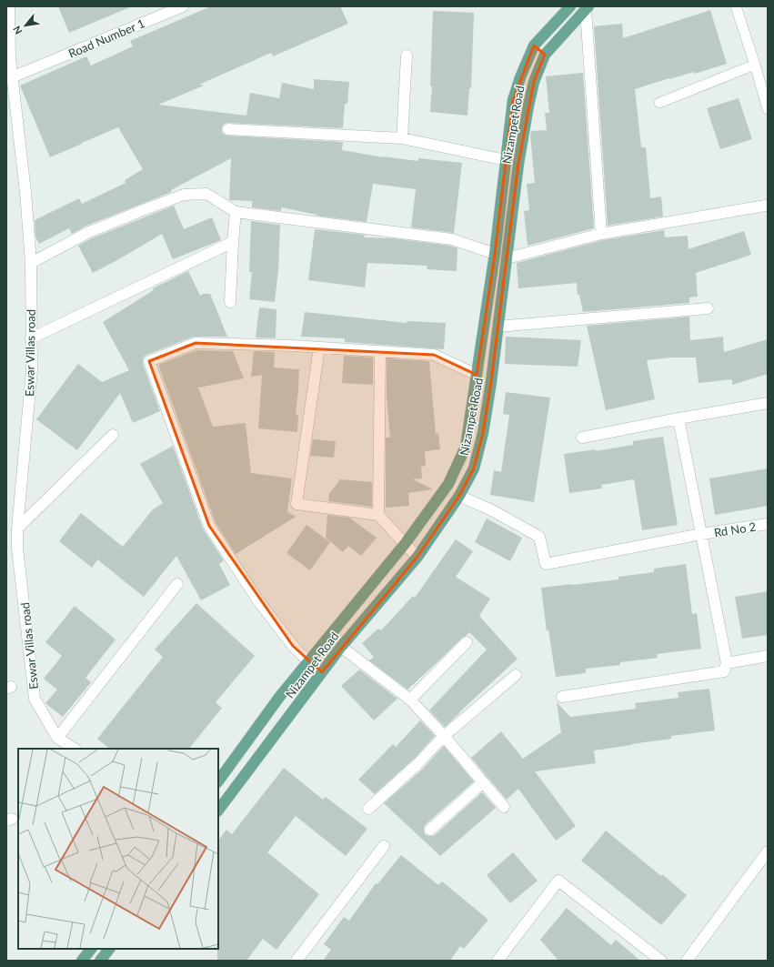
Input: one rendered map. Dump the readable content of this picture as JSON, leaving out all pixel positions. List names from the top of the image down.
{
  "streets": {
    "main road": ["Nizampet Road"],
    "street": ["Road Number 1", "Eswar Villas road", "Rd No 2"]
  },
  "crossings": [
    ["Road Number 1", "Eswar Villas road"],
    ["Nizampet Road", "Rd No 2"]
  ],
  "north": "bottom left"
}
